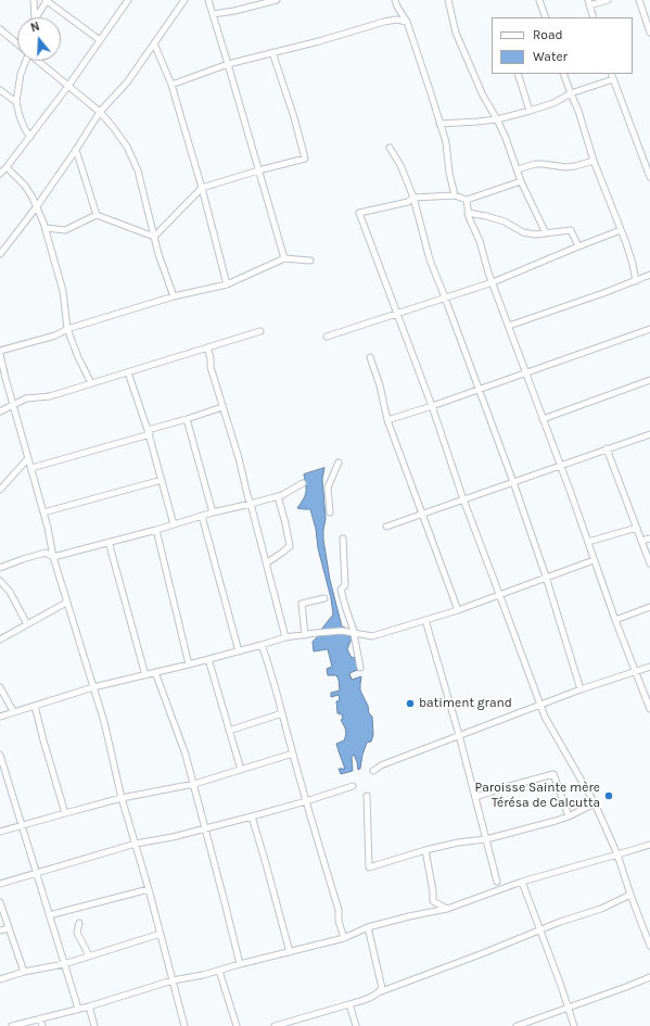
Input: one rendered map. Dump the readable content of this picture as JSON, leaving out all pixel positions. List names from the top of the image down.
{
  "places": ["batiment grand", "Paroisse Sainte mère Térésa de Calcutta"],
  "legend": ["Road", "Water"],
  "north": "top"
}
